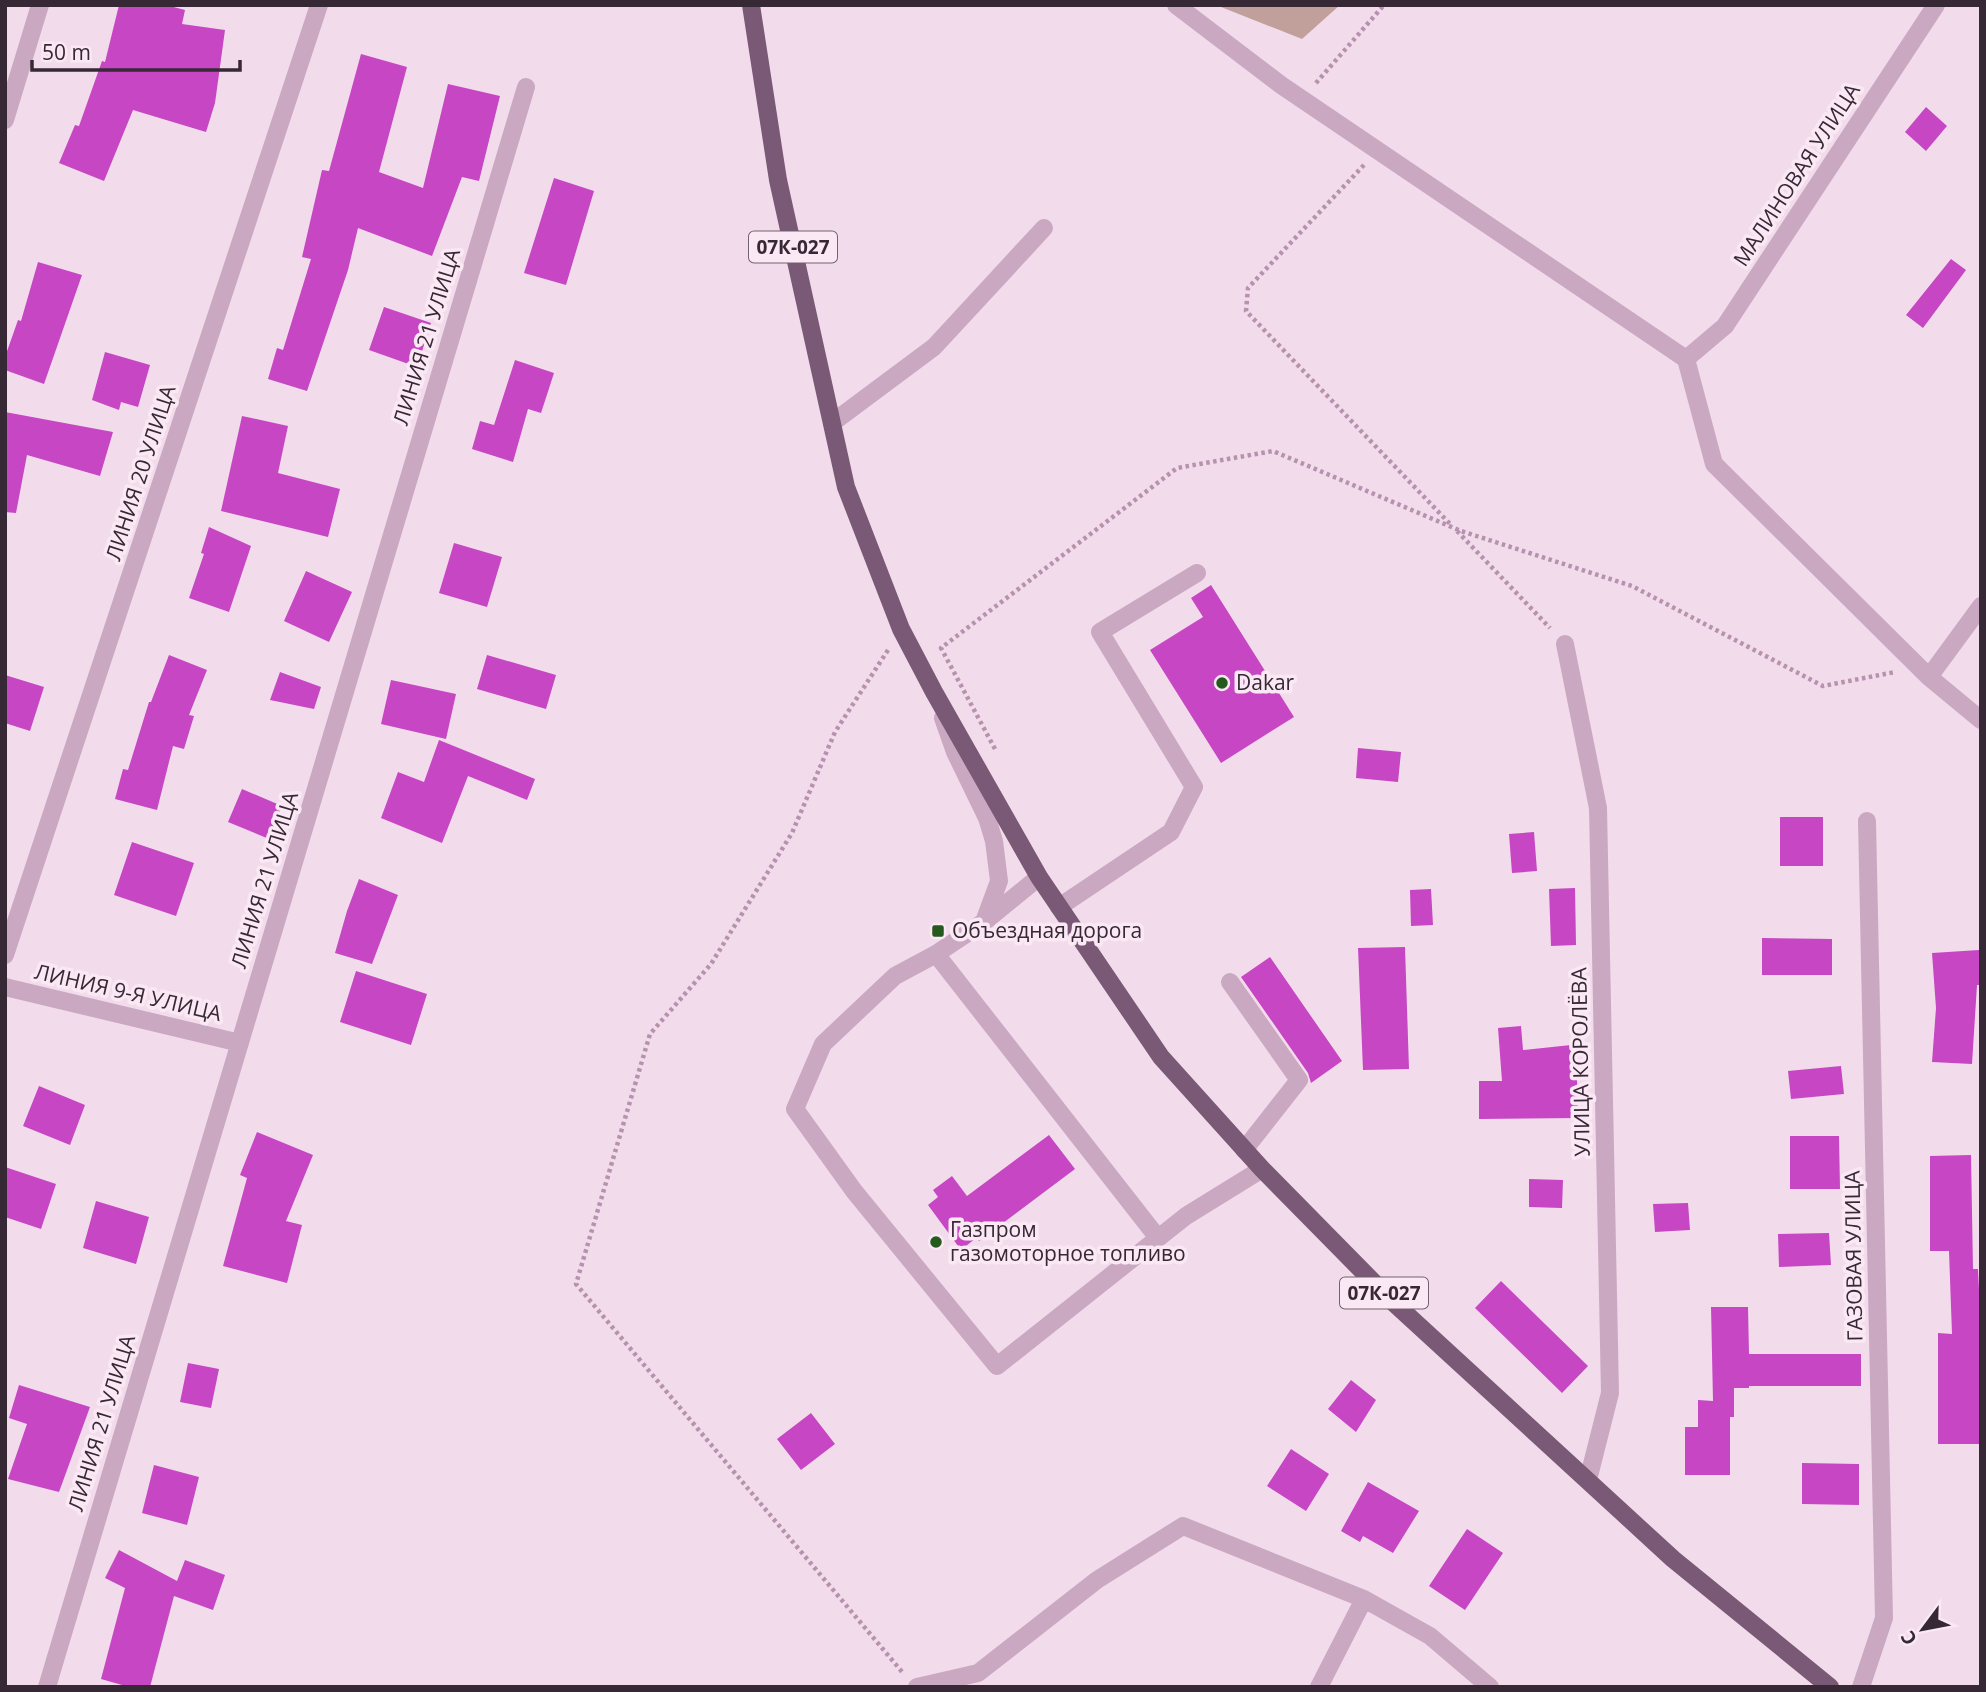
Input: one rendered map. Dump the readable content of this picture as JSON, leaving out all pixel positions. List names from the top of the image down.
{
  "streets": {
    "main road": ["07К-027"],
    "street": [
      "МАЛИНОВАЯ УЛИЦА",
      "ЛИНИЯ 21 УЛИЦА",
      "ЛИНИЯ 20 УЛИЦА",
      "ЛИНИЯ 9-Я УЛИЦА",
      "УЛИЦА КОРОЛЁВА",
      "ГАЗОВАЯ УЛИЦА"
    ]
  },
  "crossings": [
    ["07К-027", "УЛИЦА КОРОЛЁВА"],
    ["ЛИНИЯ 21 УЛИЦА", "ЛИНИЯ 9-Я УЛИЦА"]
  ],
  "places": {
    "other": ["Dakar", "Газпром газомоторное топливо"],
    "transit": ["Объездная дорога"]
  },
  "scale_bar": "50 m",
  "north": "bottom left"
}
